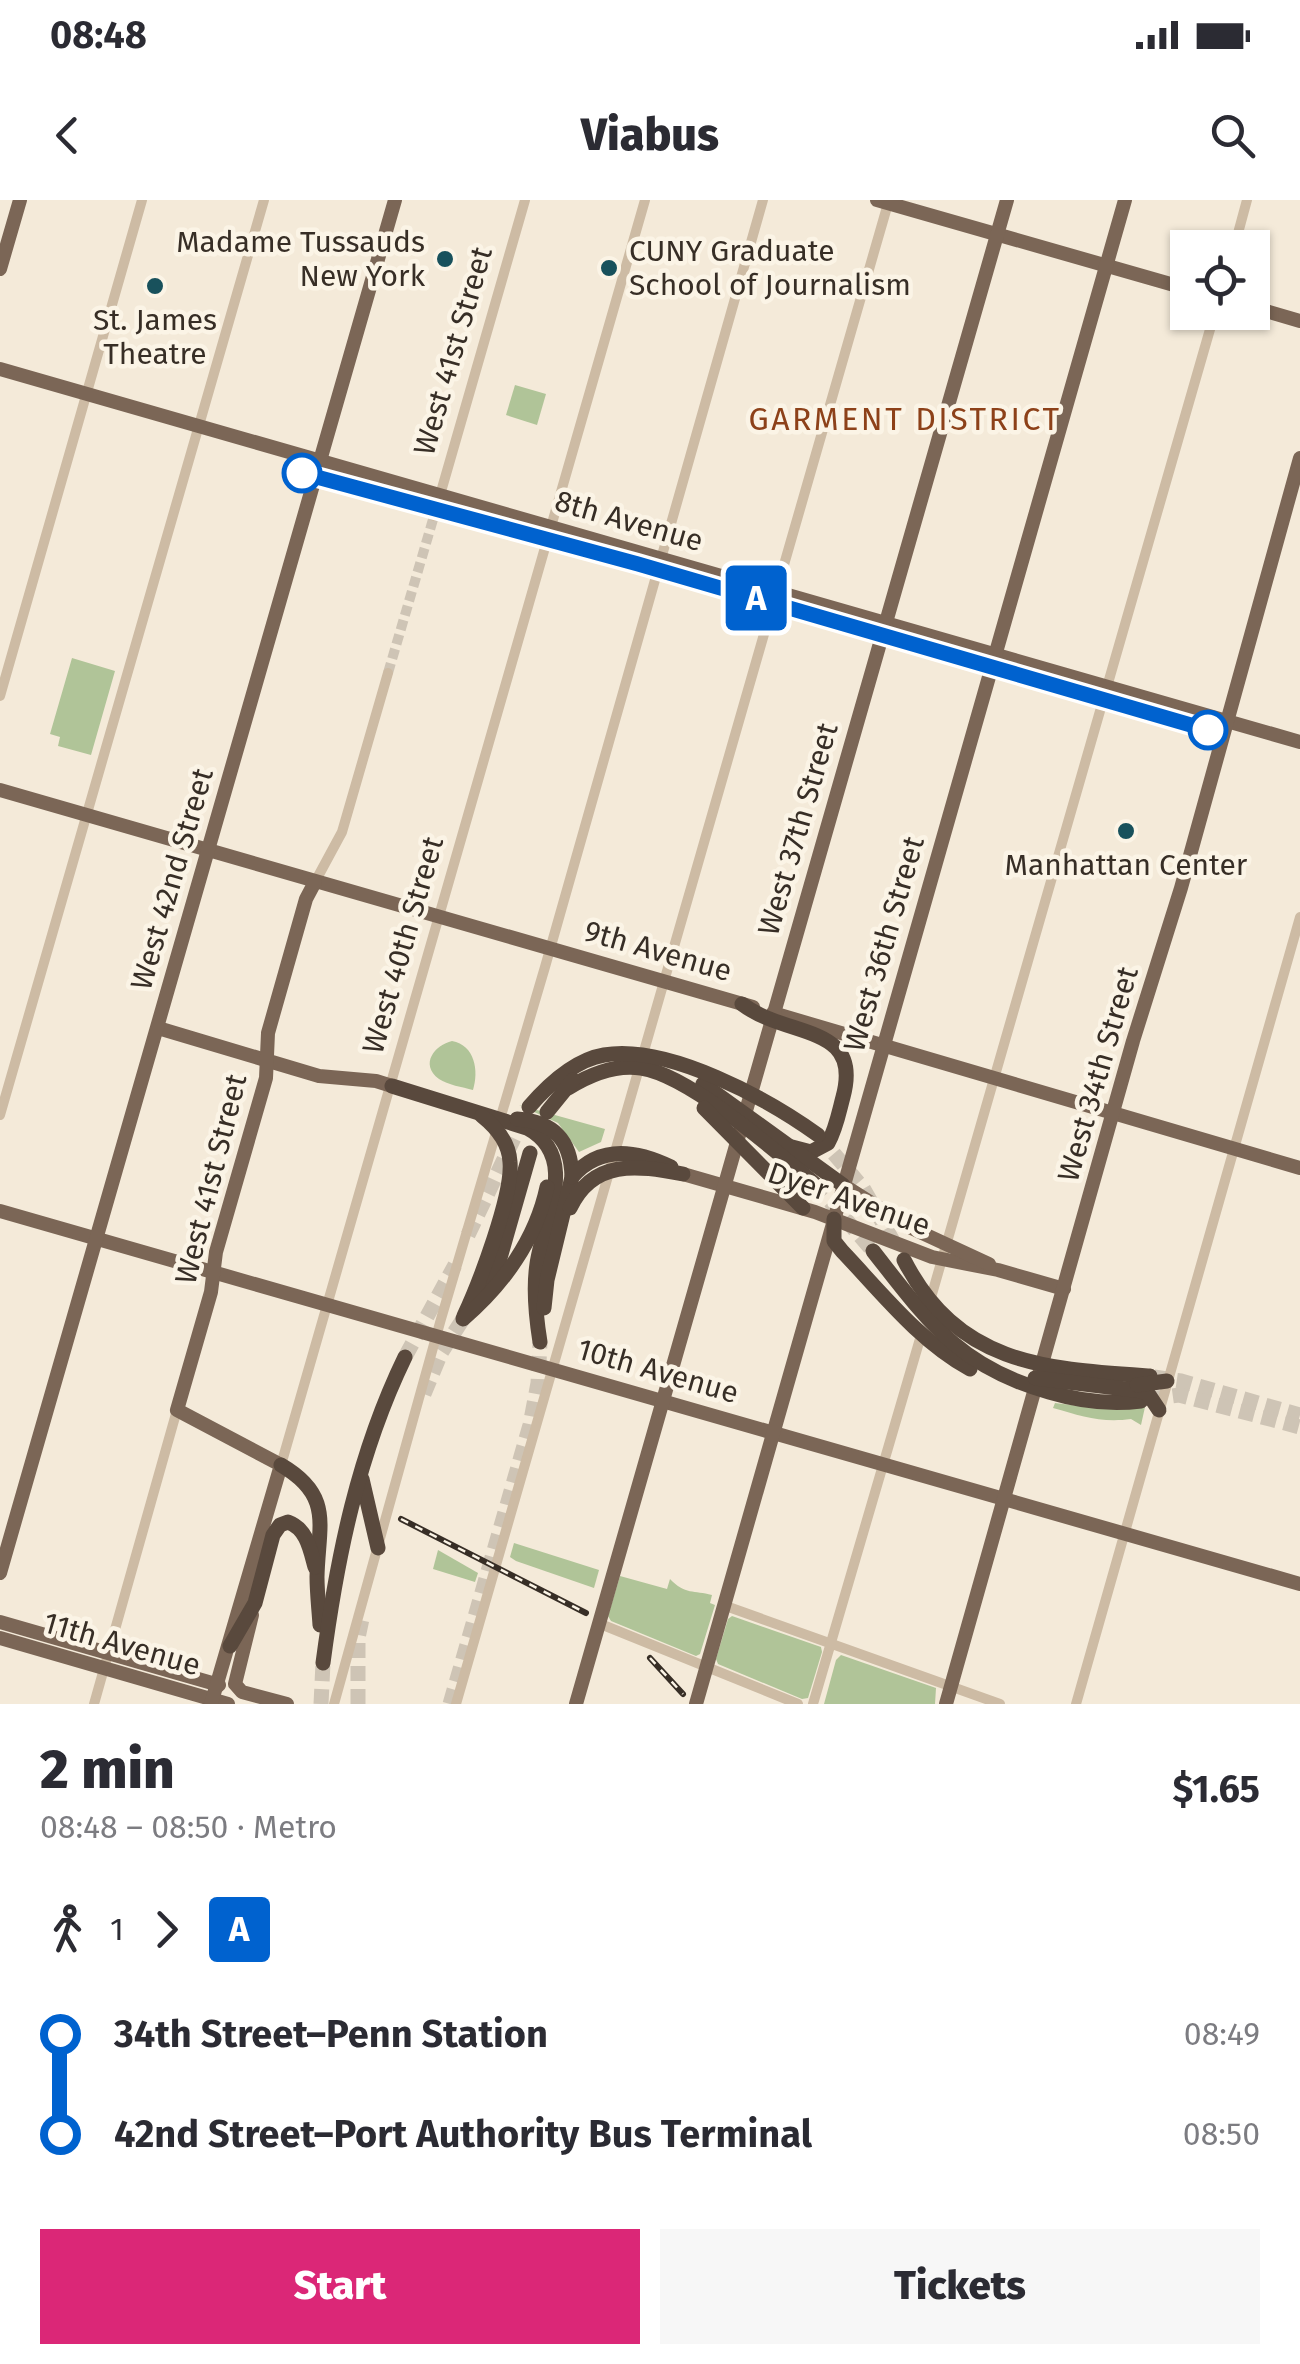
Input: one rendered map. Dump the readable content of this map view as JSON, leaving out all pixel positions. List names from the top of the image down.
{
  "streets": {
    "main road": [
      "West 41st Street",
      "8th Avenue",
      "West 37th Street",
      "West 42nd Street",
      "West 36th Street",
      "West 40th Street",
      "9th Avenue",
      "West 34th Street",
      "Dyer Avenue",
      "10th Avenue",
      "11th Avenue"
    ]
  },
  "crossings": [
    ["West 41st Street", "8th Avenue"],
    ["West 41st Street", "9th Avenue"],
    ["West 41st Street", "10th Avenue"],
    ["West 41st Street", "11th Avenue"],
    ["8th Avenue", "West 37th Street"],
    ["8th Avenue", "West 42nd Street"],
    ["8th Avenue", "West 36th Street"],
    ["8th Avenue", "West 40th Street"],
    ["8th Avenue", "West 34th Street"],
    ["West 37th Street", "10th Avenue"],
    ["West 42nd Street", "9th Avenue"],
    ["West 42nd Street", "10th Avenue"],
    ["West 36th Street", "Dyer Avenue"],
    ["West 36th Street", "10th Avenue"],
    ["West 40th Street", "9th Avenue"],
    ["West 40th Street", "10th Avenue"],
    ["West 40th Street", "11th Avenue"],
    ["West 34th Street", "Dyer Avenue"],
    ["West 34th Street", "10th Avenue"]
  ],
  "districts": ["GARMENT DISTRICT"],
  "places": [
    "Madame Tussauds New York",
    "CUNY Graduate School of Journalism",
    "St. James Theatre",
    "Manhattan Center"
  ],
  "lines": ["metro line A"],
  "page": {
    "status": "08:48",
    "header": "Viabus",
    "on_map": "A",
    "heading": ["2 min", "08:48 – 08:50 · Metro", "$1.65"],
    "legs": ["1", "A"],
    "list": [
      {
        "name": "34th Street–Penn Station",
        "value": "08:49"
      },
      {
        "name": "42nd Street–Port Authority Bus Terminal",
        "value": "08:50"
      }
    ],
    "buttons": ["Start", "Tickets"]
  }
}
